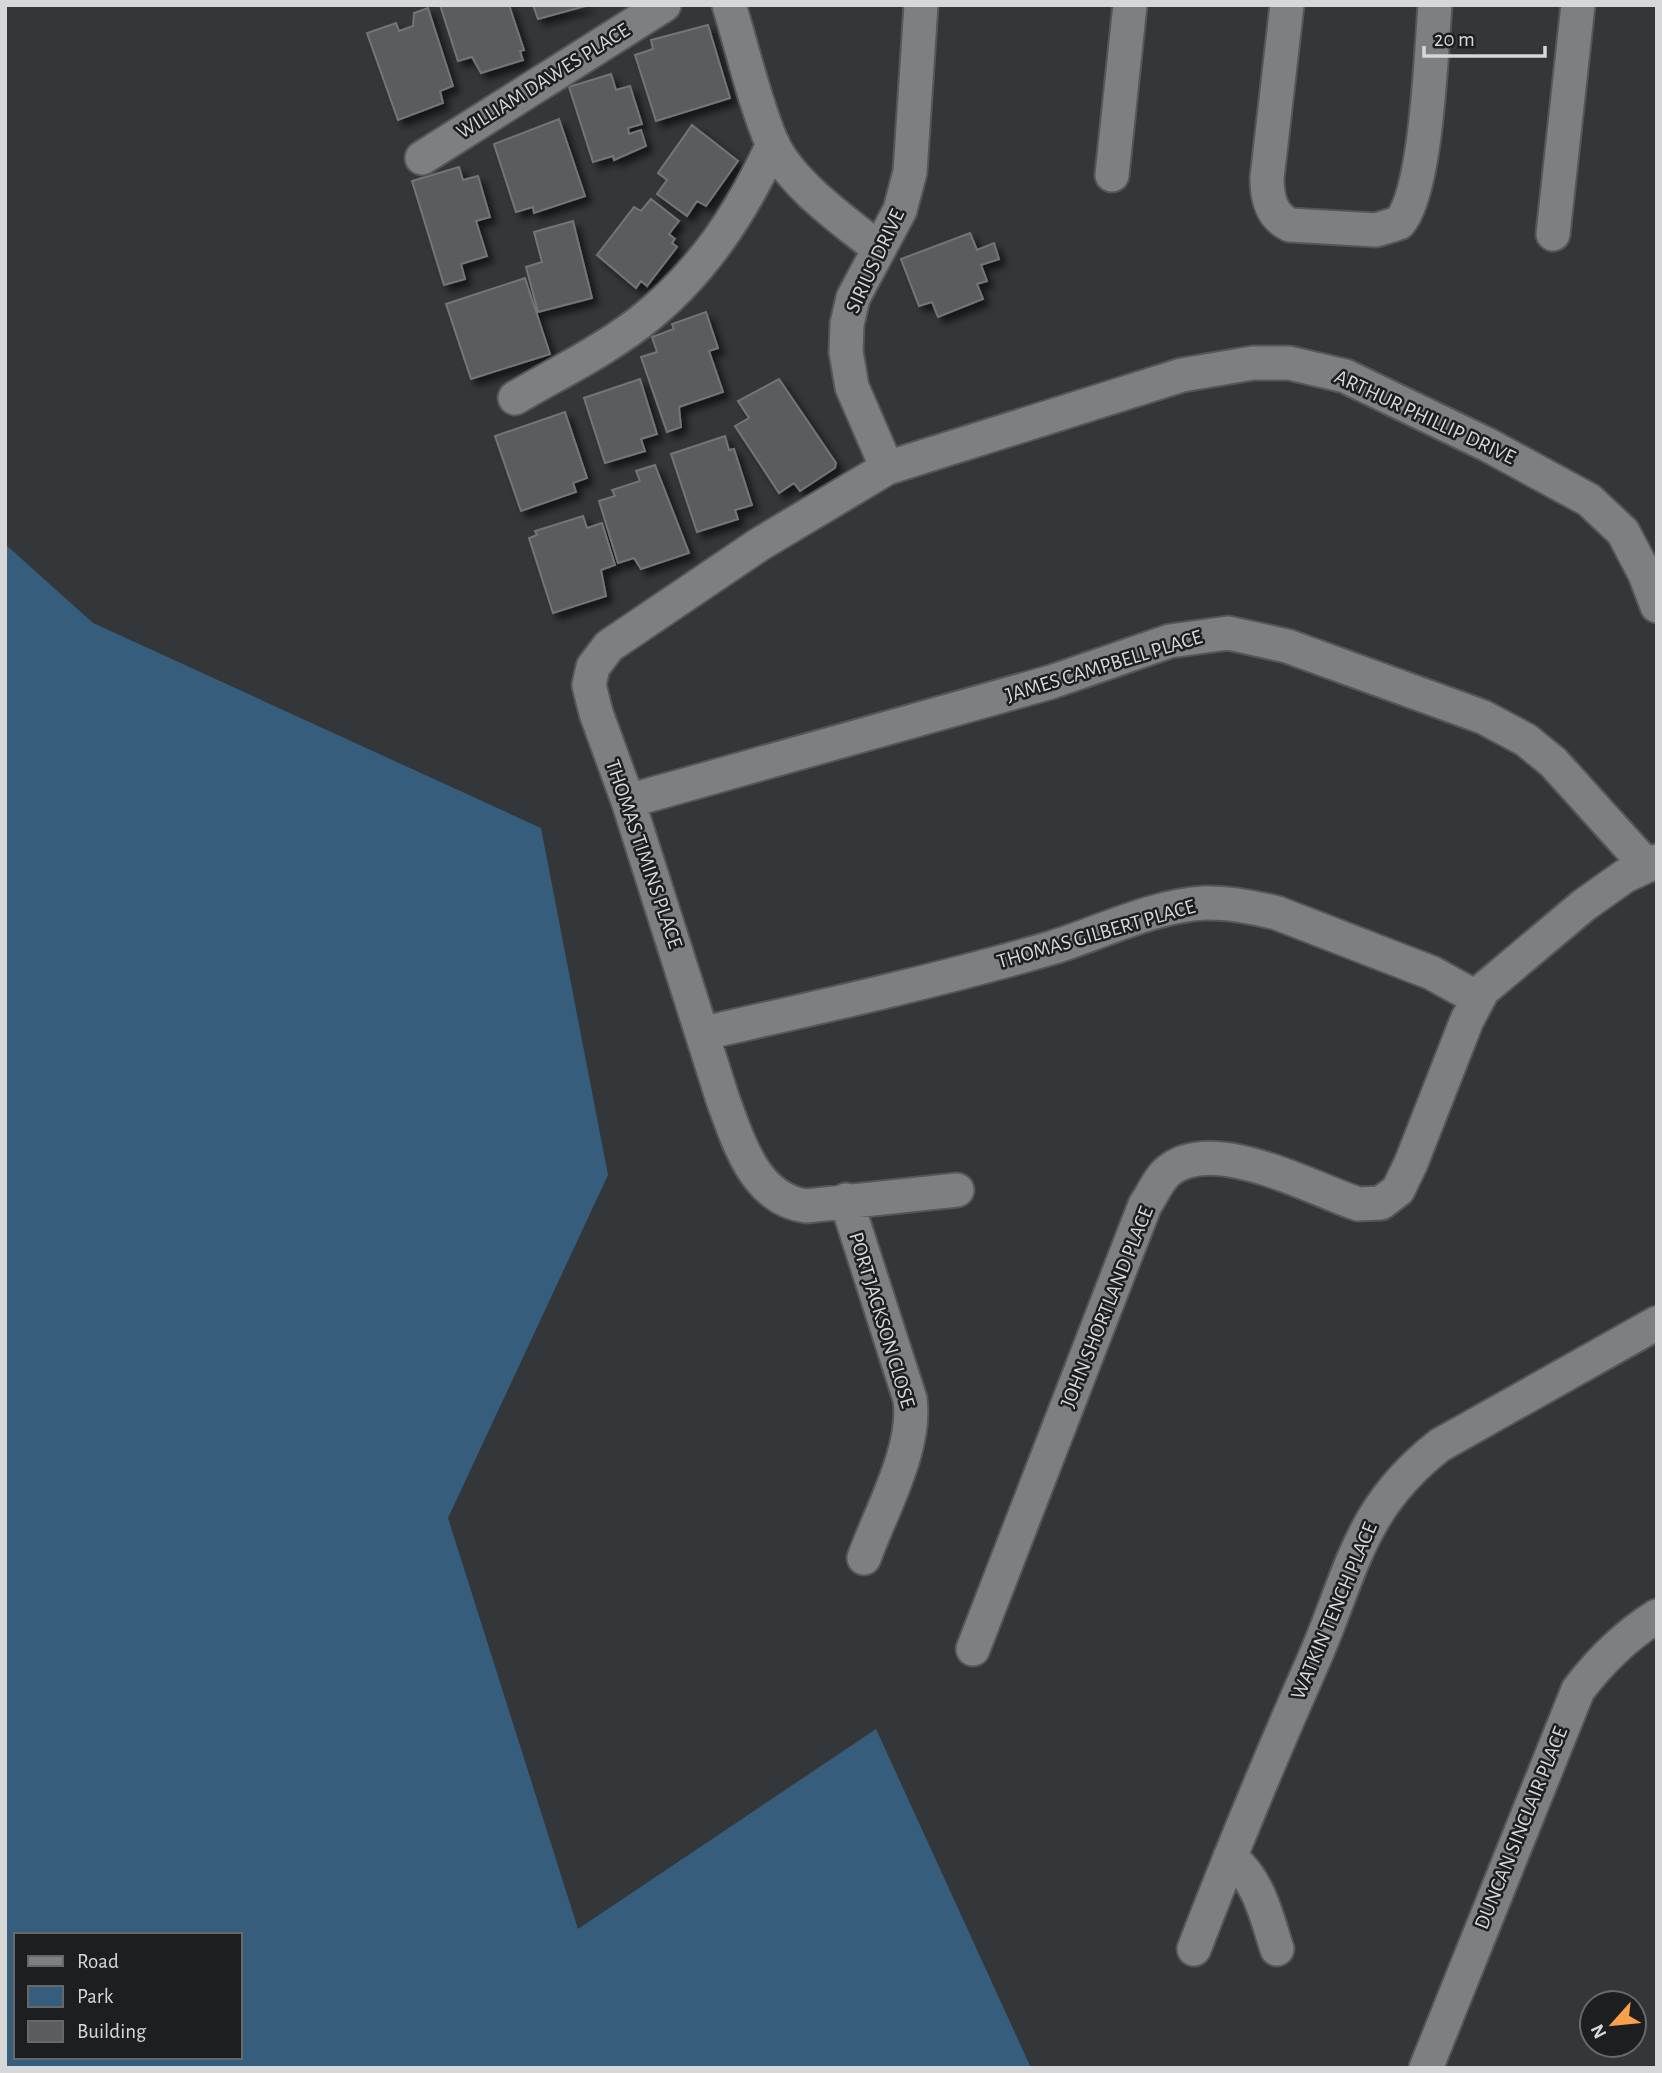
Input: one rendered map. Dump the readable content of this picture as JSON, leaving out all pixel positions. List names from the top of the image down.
{
  "streets": {
    "street": [
      "WILLIAM DAWES PLACE",
      "SIRIUS DRIVE",
      "ARTHUR PHILLIP DRIVE",
      "JAMES CAMPBELL PLACE",
      "THOMAS TIMINS PLACE",
      "THOMAS GILBERT PLACE",
      "JOHN SHORTLAND PLACE",
      "PORT JACKSON CLOSE",
      "WATKIN TENCH PLACE",
      "DUNCAN SINCLAIR PLACE"
    ]
  },
  "crossings": [
    ["SIRIUS DRIVE", "ARTHUR PHILLIP DRIVE"],
    ["SIRIUS DRIVE", "THOMAS TIMINS PLACE"],
    ["ARTHUR PHILLIP DRIVE", "THOMAS TIMINS PLACE"],
    ["JAMES CAMPBELL PLACE", "THOMAS TIMINS PLACE"],
    ["JAMES CAMPBELL PLACE", "JOHN SHORTLAND PLACE"],
    ["THOMAS TIMINS PLACE", "THOMAS GILBERT PLACE"],
    ["THOMAS TIMINS PLACE", "PORT JACKSON CLOSE"],
    ["THOMAS GILBERT PLACE", "JOHN SHORTLAND PLACE"]
  ],
  "legend": ["Road", "Park", "Building"],
  "scale_bar": "20 m",
  "north": "bottom left"
}
